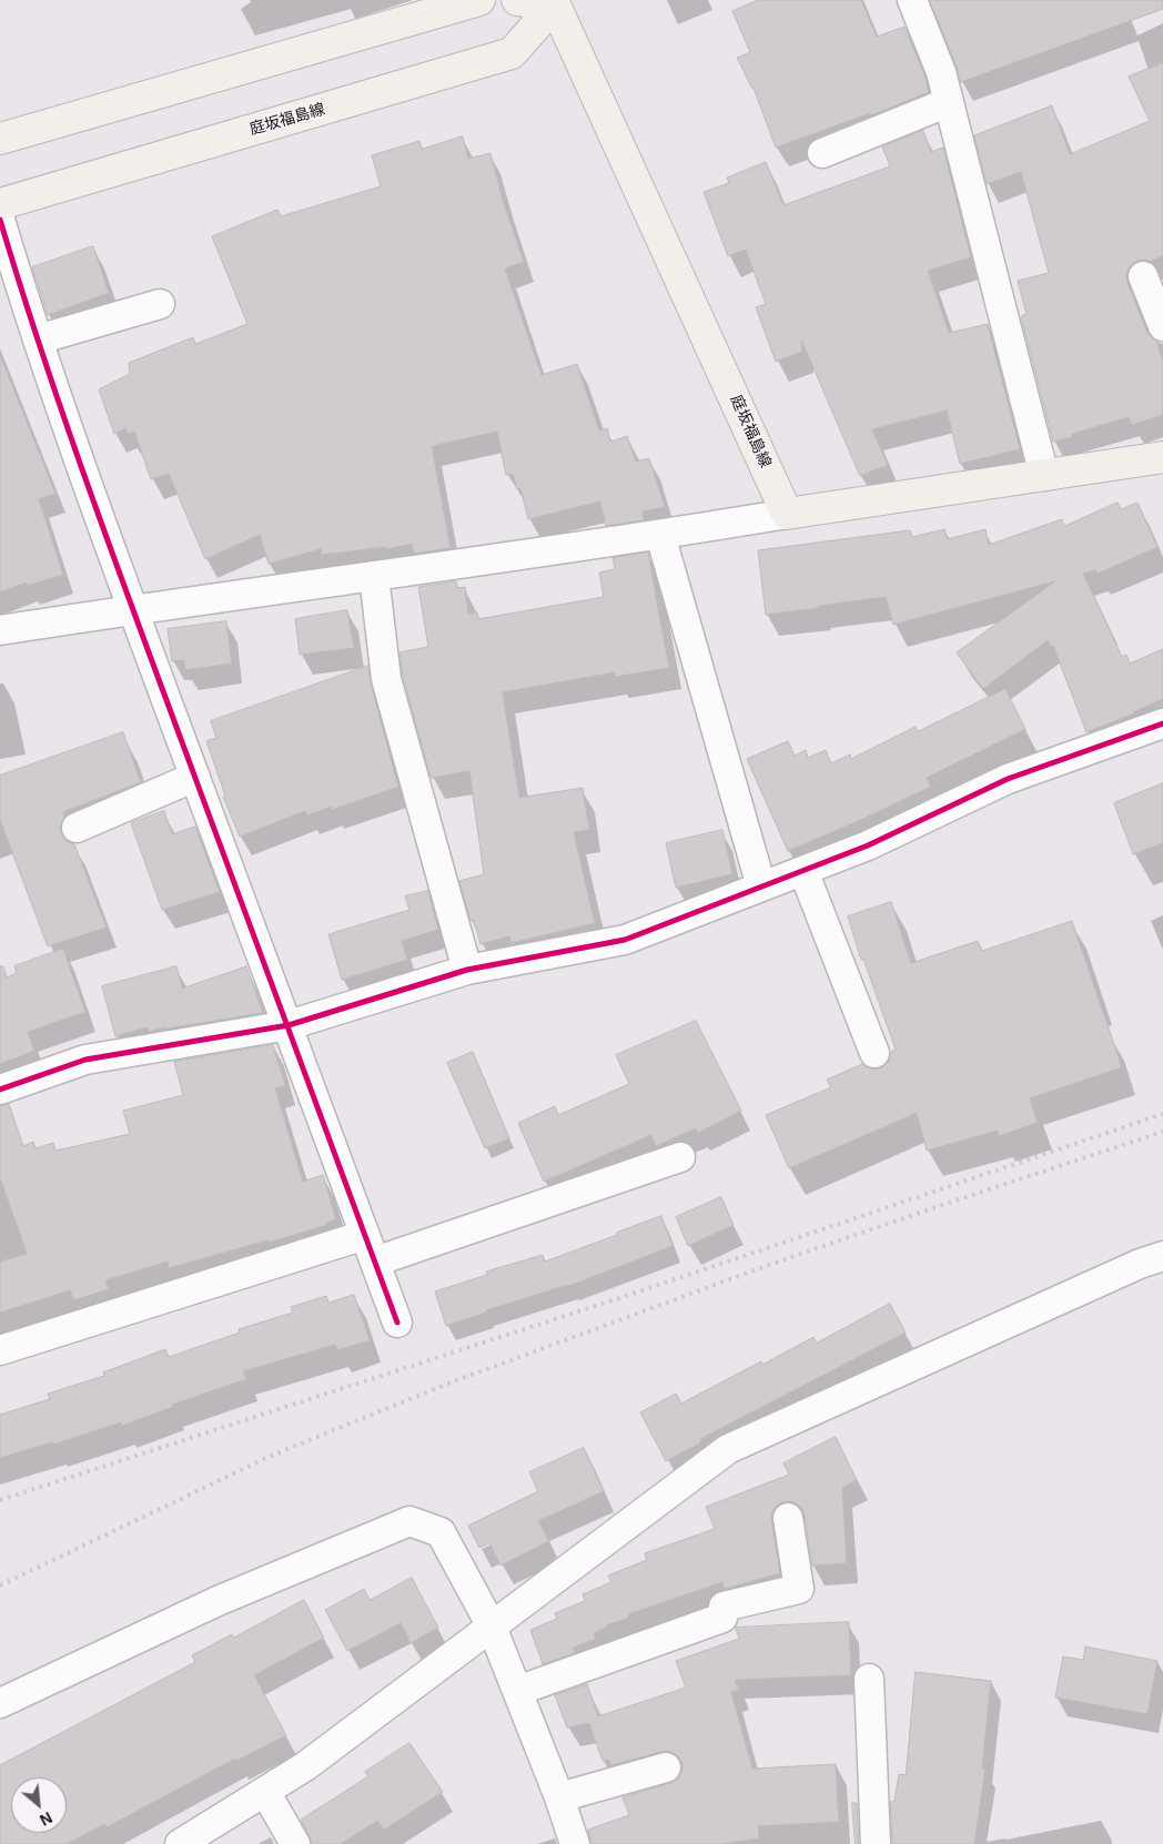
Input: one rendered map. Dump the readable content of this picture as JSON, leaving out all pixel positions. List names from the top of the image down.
{
  "streets": {
    "main road": ["庭坂福島線"]
  },
  "north": "bottom right"
}
